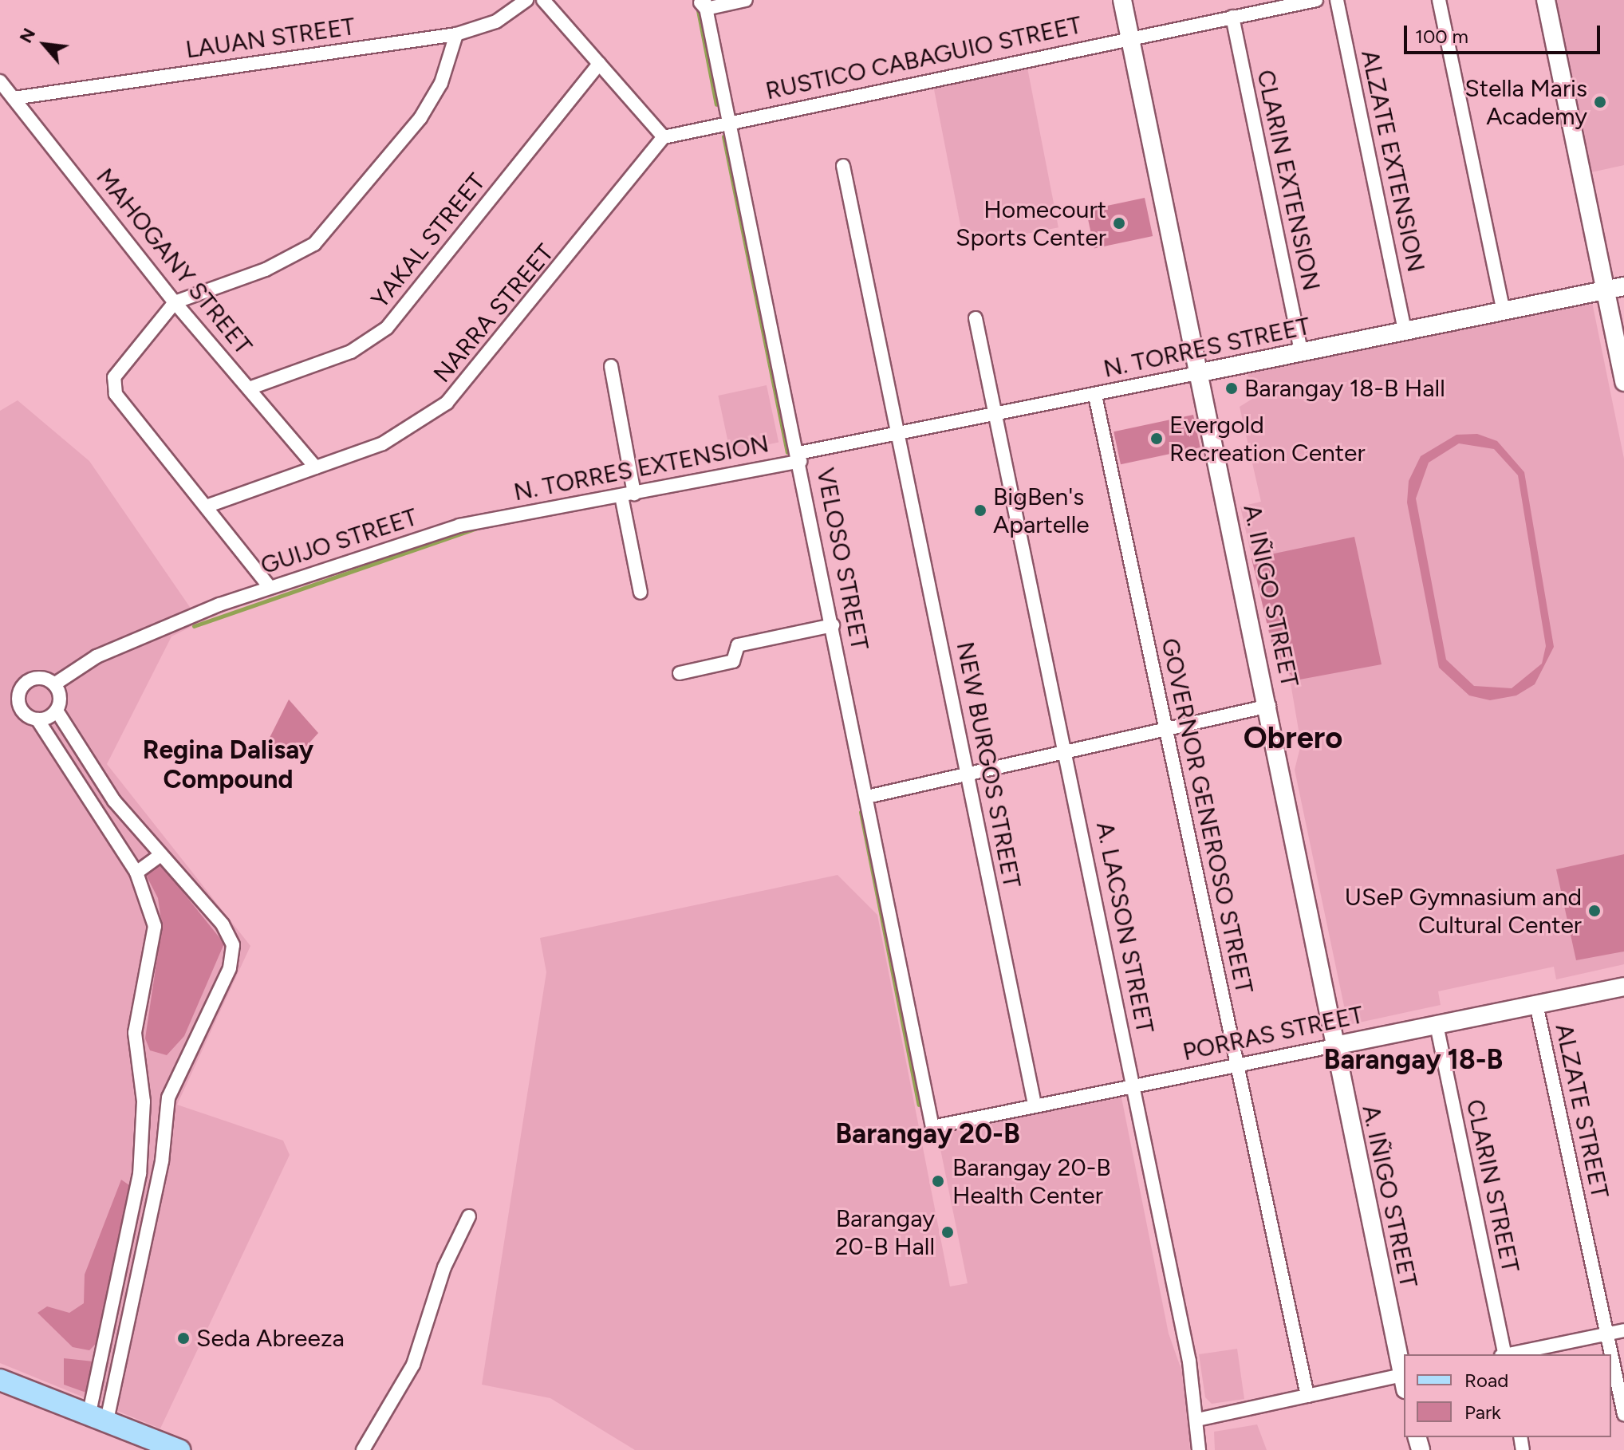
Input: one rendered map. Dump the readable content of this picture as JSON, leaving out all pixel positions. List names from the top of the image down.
{
  "streets": {
    "street": [
      "LAUAN STREET",
      "RUSTICO CABAGUIO STREET",
      "ALZATE EXTENSION",
      "CLARIN EXTENSION",
      "YAKAL STREET",
      "MAHOGANY STREET",
      "NARRA STREET",
      "N. TORRES STREET",
      "N. TORRES EXTENSION",
      "GUIJO STREET",
      "VELOSO STREET",
      "A. IÑIGO STREET",
      "NEW BURGOS STREET",
      "GOVERNOR GENEROSO STREET",
      "A. LACSON STREET",
      "PORRAS STREET",
      "ALZATE STREET",
      "CLARIN STREET"
    ]
  },
  "crossings": [
    ["LAUAN STREET", "MAHOGANY STREET"],
    ["RUSTICO CABAGUIO STREET", "CLARIN EXTENSION"],
    ["RUSTICO CABAGUIO STREET", "NARRA STREET"],
    ["RUSTICO CABAGUIO STREET", "VELOSO STREET"],
    ["RUSTICO CABAGUIO STREET", "A. IÑIGO STREET"],
    ["ALZATE EXTENSION", "N. TORRES STREET"],
    ["CLARIN EXTENSION", "N. TORRES STREET"],
    ["YAKAL STREET", "MAHOGANY STREET"],
    ["MAHOGANY STREET", "NARRA STREET"],
    ["N. TORRES STREET", "N. TORRES EXTENSION"],
    ["N. TORRES STREET", "VELOSO STREET"],
    ["N. TORRES STREET", "A. IÑIGO STREET"],
    ["N. TORRES STREET", "NEW BURGOS STREET"],
    ["N. TORRES STREET", "GOVERNOR GENEROSO STREET"],
    ["N. TORRES STREET", "A. LACSON STREET"],
    ["N. TORRES EXTENSION", "GUIJO STREET"],
    ["N. TORRES EXTENSION", "VELOSO STREET"],
    ["VELOSO STREET", "PORRAS STREET"],
    ["A. IÑIGO STREET", "PORRAS STREET"],
    ["NEW BURGOS STREET", "PORRAS STREET"],
    ["GOVERNOR GENEROSO STREET", "PORRAS STREET"],
    ["A. LACSON STREET", "PORRAS STREET"],
    ["PORRAS STREET", "ALZATE STREET"],
    ["PORRAS STREET", "CLARIN STREET"]
  ],
  "districts": [
    "Obrero",
    "Regina Dalisay Compound",
    "Barangay 18-B",
    "Barangay 20-B"
  ],
  "places": [
    "Stella Maris Academy",
    "Homecourt Sports Center",
    "Barangay 18-B Hall",
    "Evergold Recreation Center",
    "BigBen's Apartelle",
    "USeP Gymnasium and Cultural Center",
    "Barangay 20-B Health Center",
    "Barangay 20-B Hall",
    "Seda Abreeza"
  ],
  "legend": ["Road", "Park"],
  "scale_bar": "100 m",
  "north": "top left"
}
